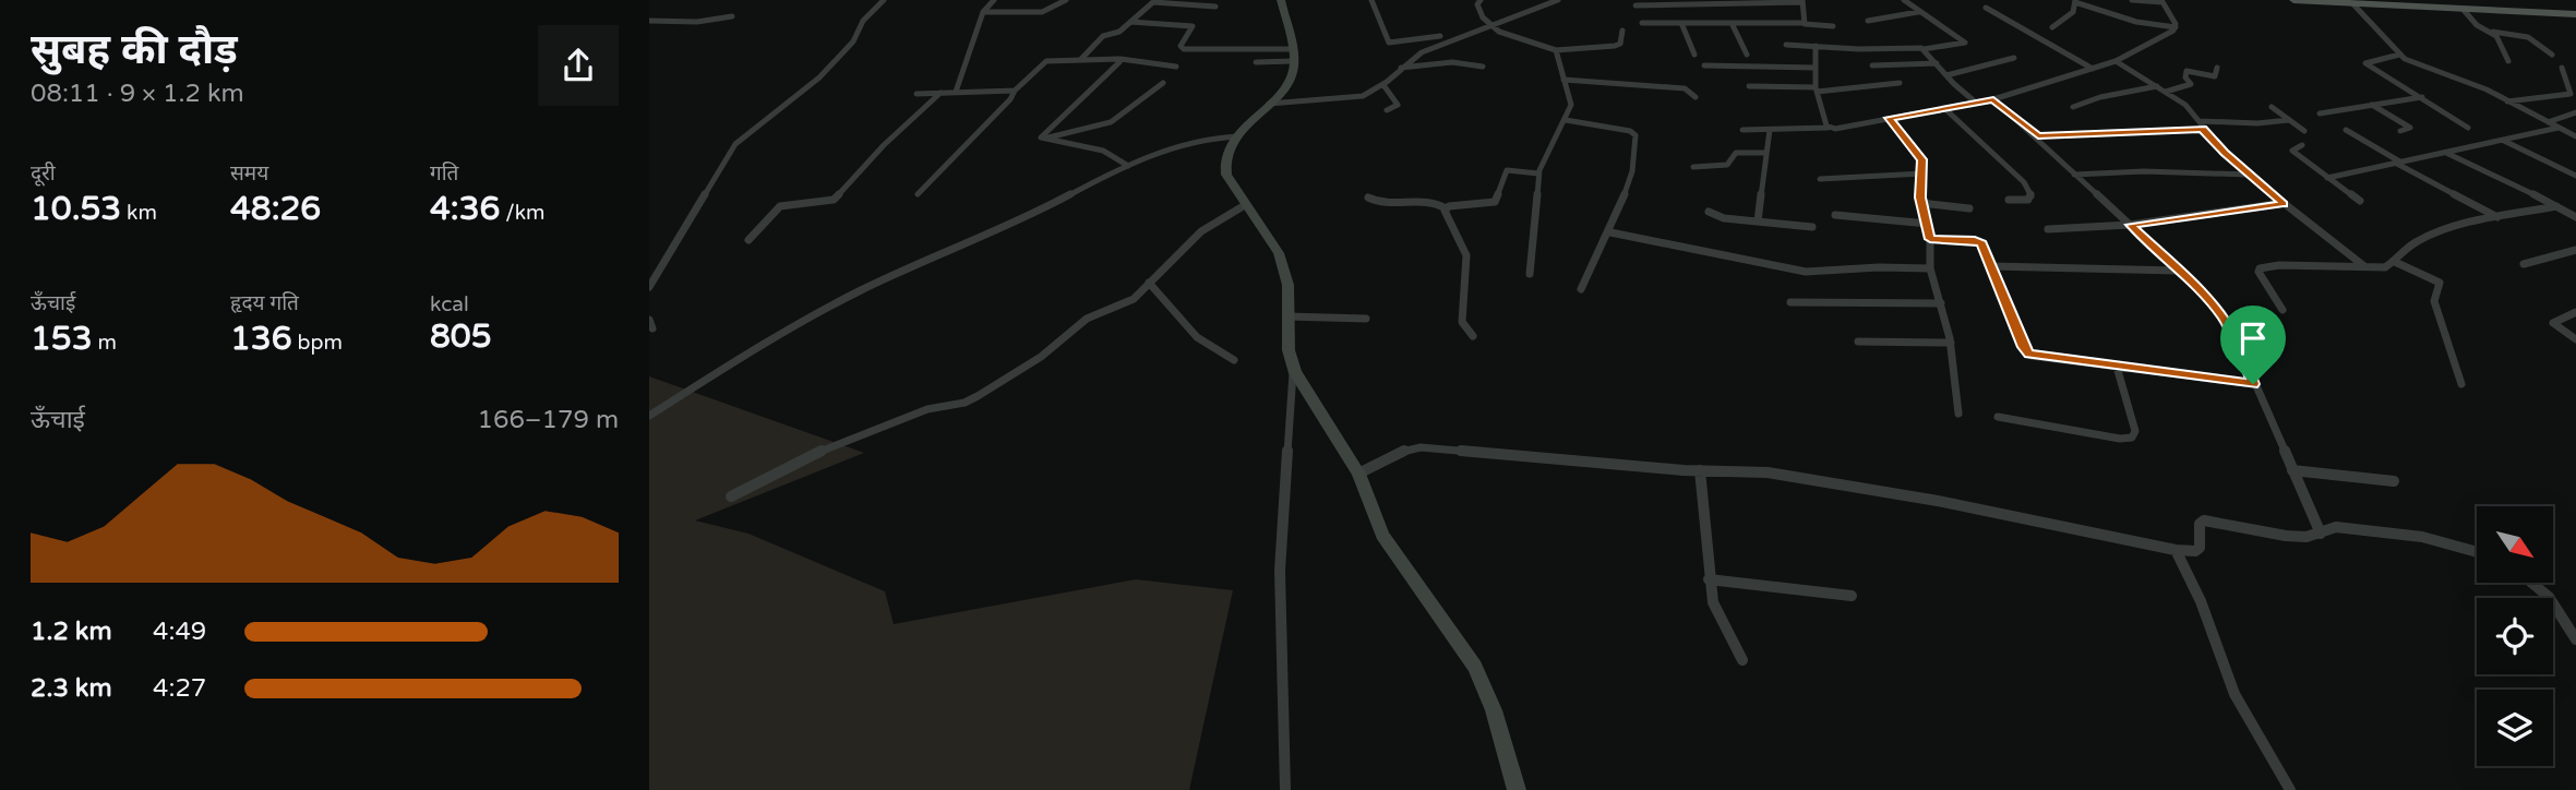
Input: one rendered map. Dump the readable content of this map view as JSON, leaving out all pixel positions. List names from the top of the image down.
{
  "north": "bottom right",
  "page": {
    "heading": ["सुबह की दौड़", "08:11 · 9 × 1.2 km"],
    "stats": [
      ["दूरी", "10.53 km"],
      ["समय", "48:26"],
      ["गति", "4:36 /km"],
      ["ऊँचाई", "153 m"],
      ["हृदय गति", "136 bpm"],
      ["kcal", "805"]
    ],
    "chart": ["ऊँचाई", "166–179 m"],
    "list": [
      {
        "name": "1.2 km",
        "note": "4:49"
      },
      {
        "name": "2.3 km",
        "note": "4:27"
      }
    ]
  }
}
